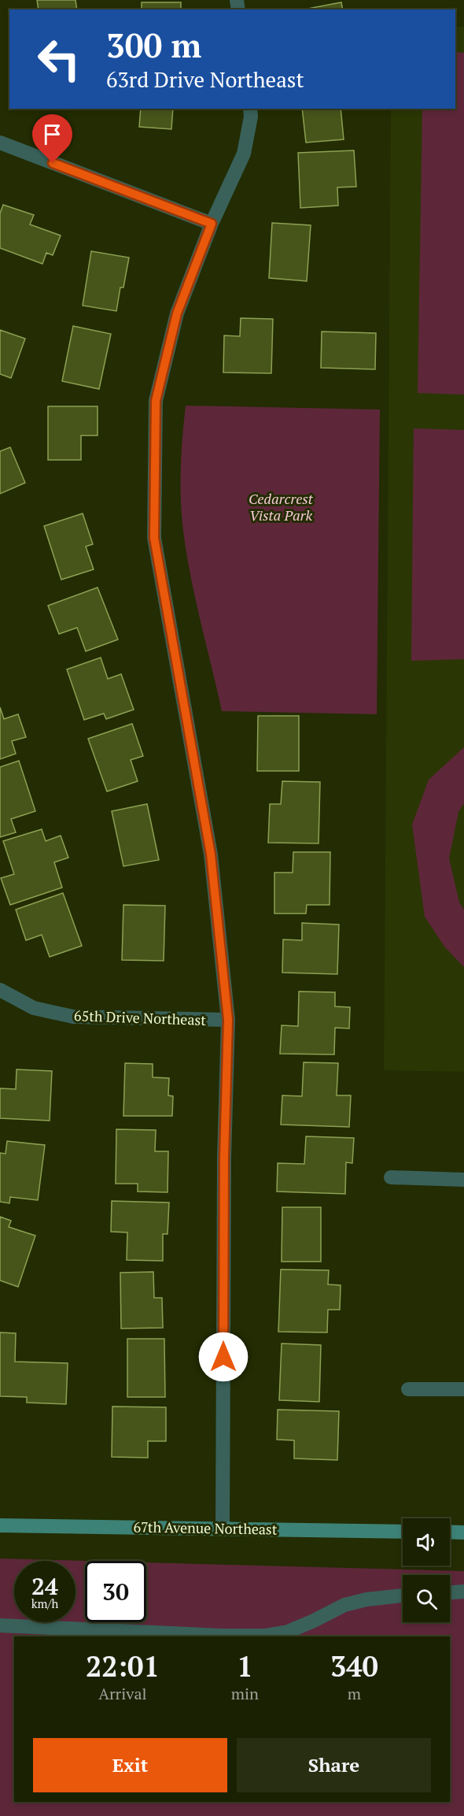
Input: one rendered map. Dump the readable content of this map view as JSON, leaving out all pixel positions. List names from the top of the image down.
{
  "streets": {
    "main road": ["67th Avenue Northeast"],
    "street": ["65th Drive Northeast"]
  },
  "parks": ["Cedarcrest Vista Park"],
  "page": {
    "turn": ["300 m", "63rd Drive Northeast"],
    "speed": "24 km/h",
    "limit": "30",
    "eta": [
      "22:01",
      "Arrival",
      "1",
      "min",
      "340",
      "m"
    ],
    "buttons": ["Exit", "Share"]
  }
}
